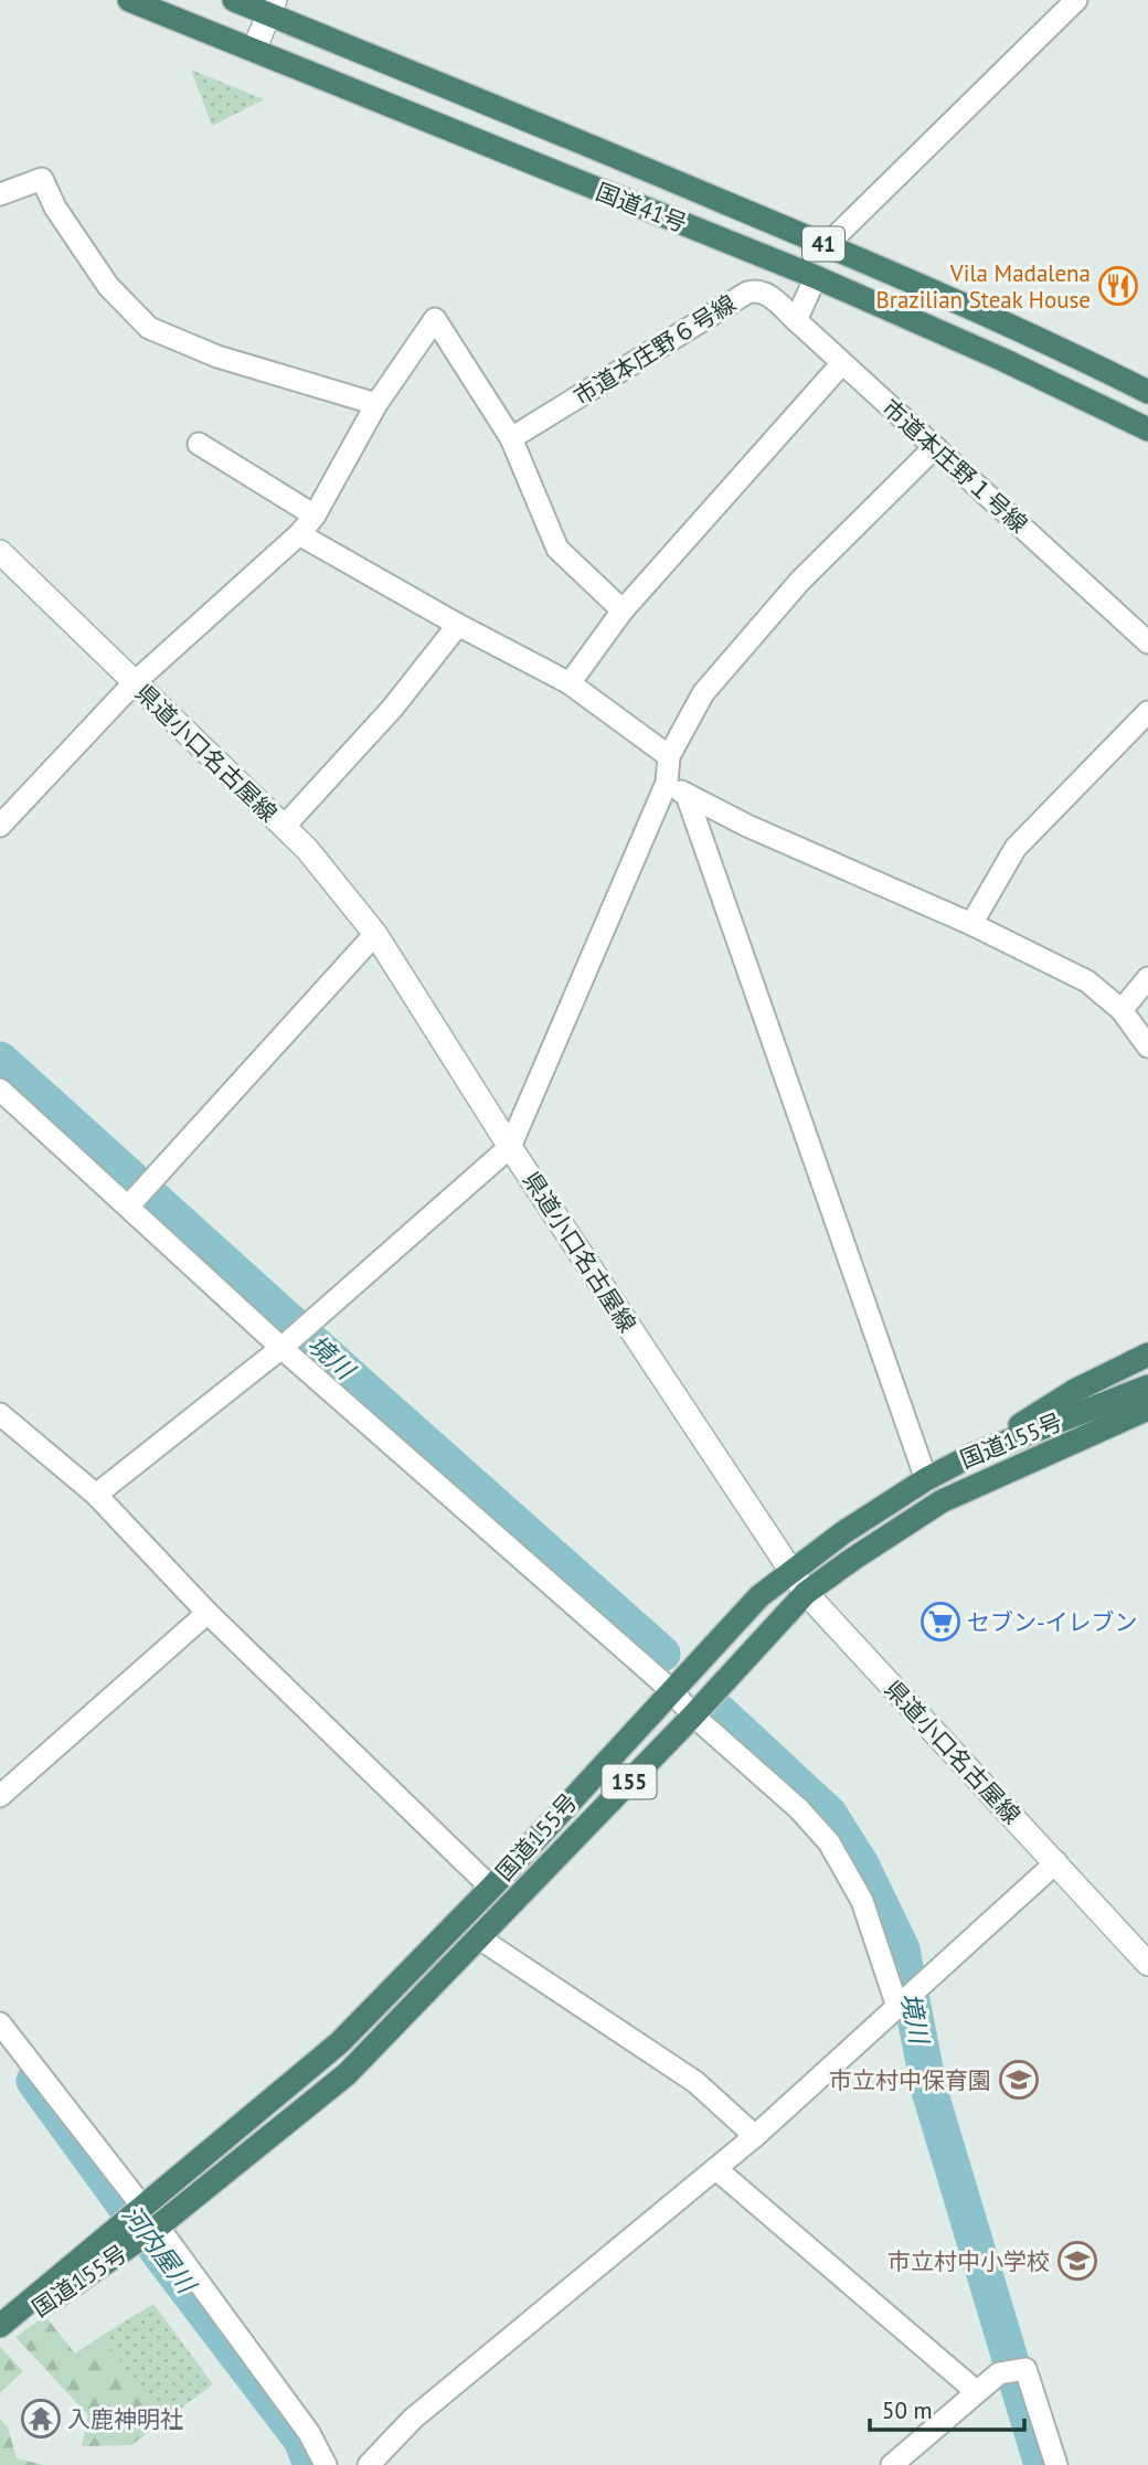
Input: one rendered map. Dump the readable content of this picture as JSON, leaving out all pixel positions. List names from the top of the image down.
{
  "streets": {
    "highway": [
      "国道41号",
      "41",
      "国道155号",
      "155"
    ],
    "main road": ["県道小口名古屋線"],
    "street": ["市道本庄野６号線", "市道本庄野１号線"]
  },
  "crossings": [
    ["市道本庄野６号線", "市道本庄野１号線"],
    ["県道小口名古屋線", "国道155号"],
    ["国道155号", "155"]
  ],
  "water": ["境川", "河内屋川"],
  "places": {
    "restaurant": ["Vila Madalena Brazilian Steak House"],
    "supermarket": ["セブン-イレブン"],
    "school or university": ["市立村中保育園", "市立村中小学校"],
    "temple": ["入鹿神明社"]
  },
  "scale_bar": "50 m"
}
